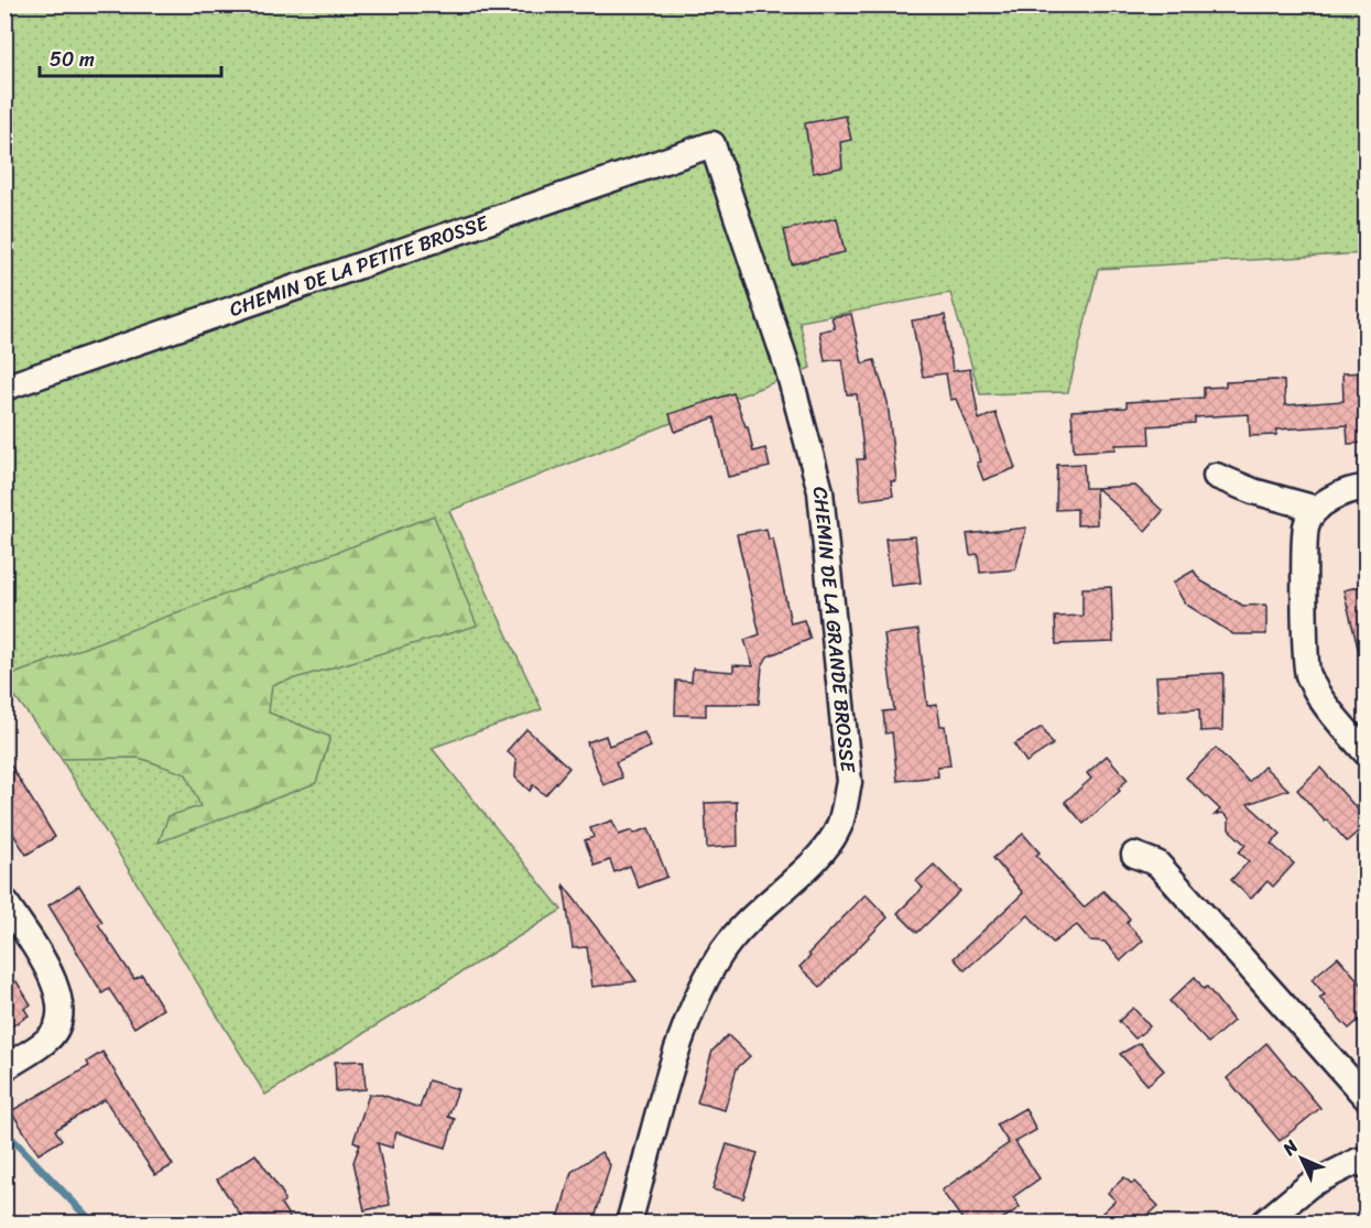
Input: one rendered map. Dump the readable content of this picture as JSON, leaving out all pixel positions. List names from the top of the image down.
{
  "streets": {
    "street": ["CHEMIN DE LA PETITE BROSSE", "CHEMIN DE LA GRANDE BROSSE"]
  },
  "crossings": [
    ["CHEMIN DE LA PETITE BROSSE", "CHEMIN DE LA GRANDE BROSSE"]
  ],
  "scale_bar": "50 m",
  "north": "top left"
}
